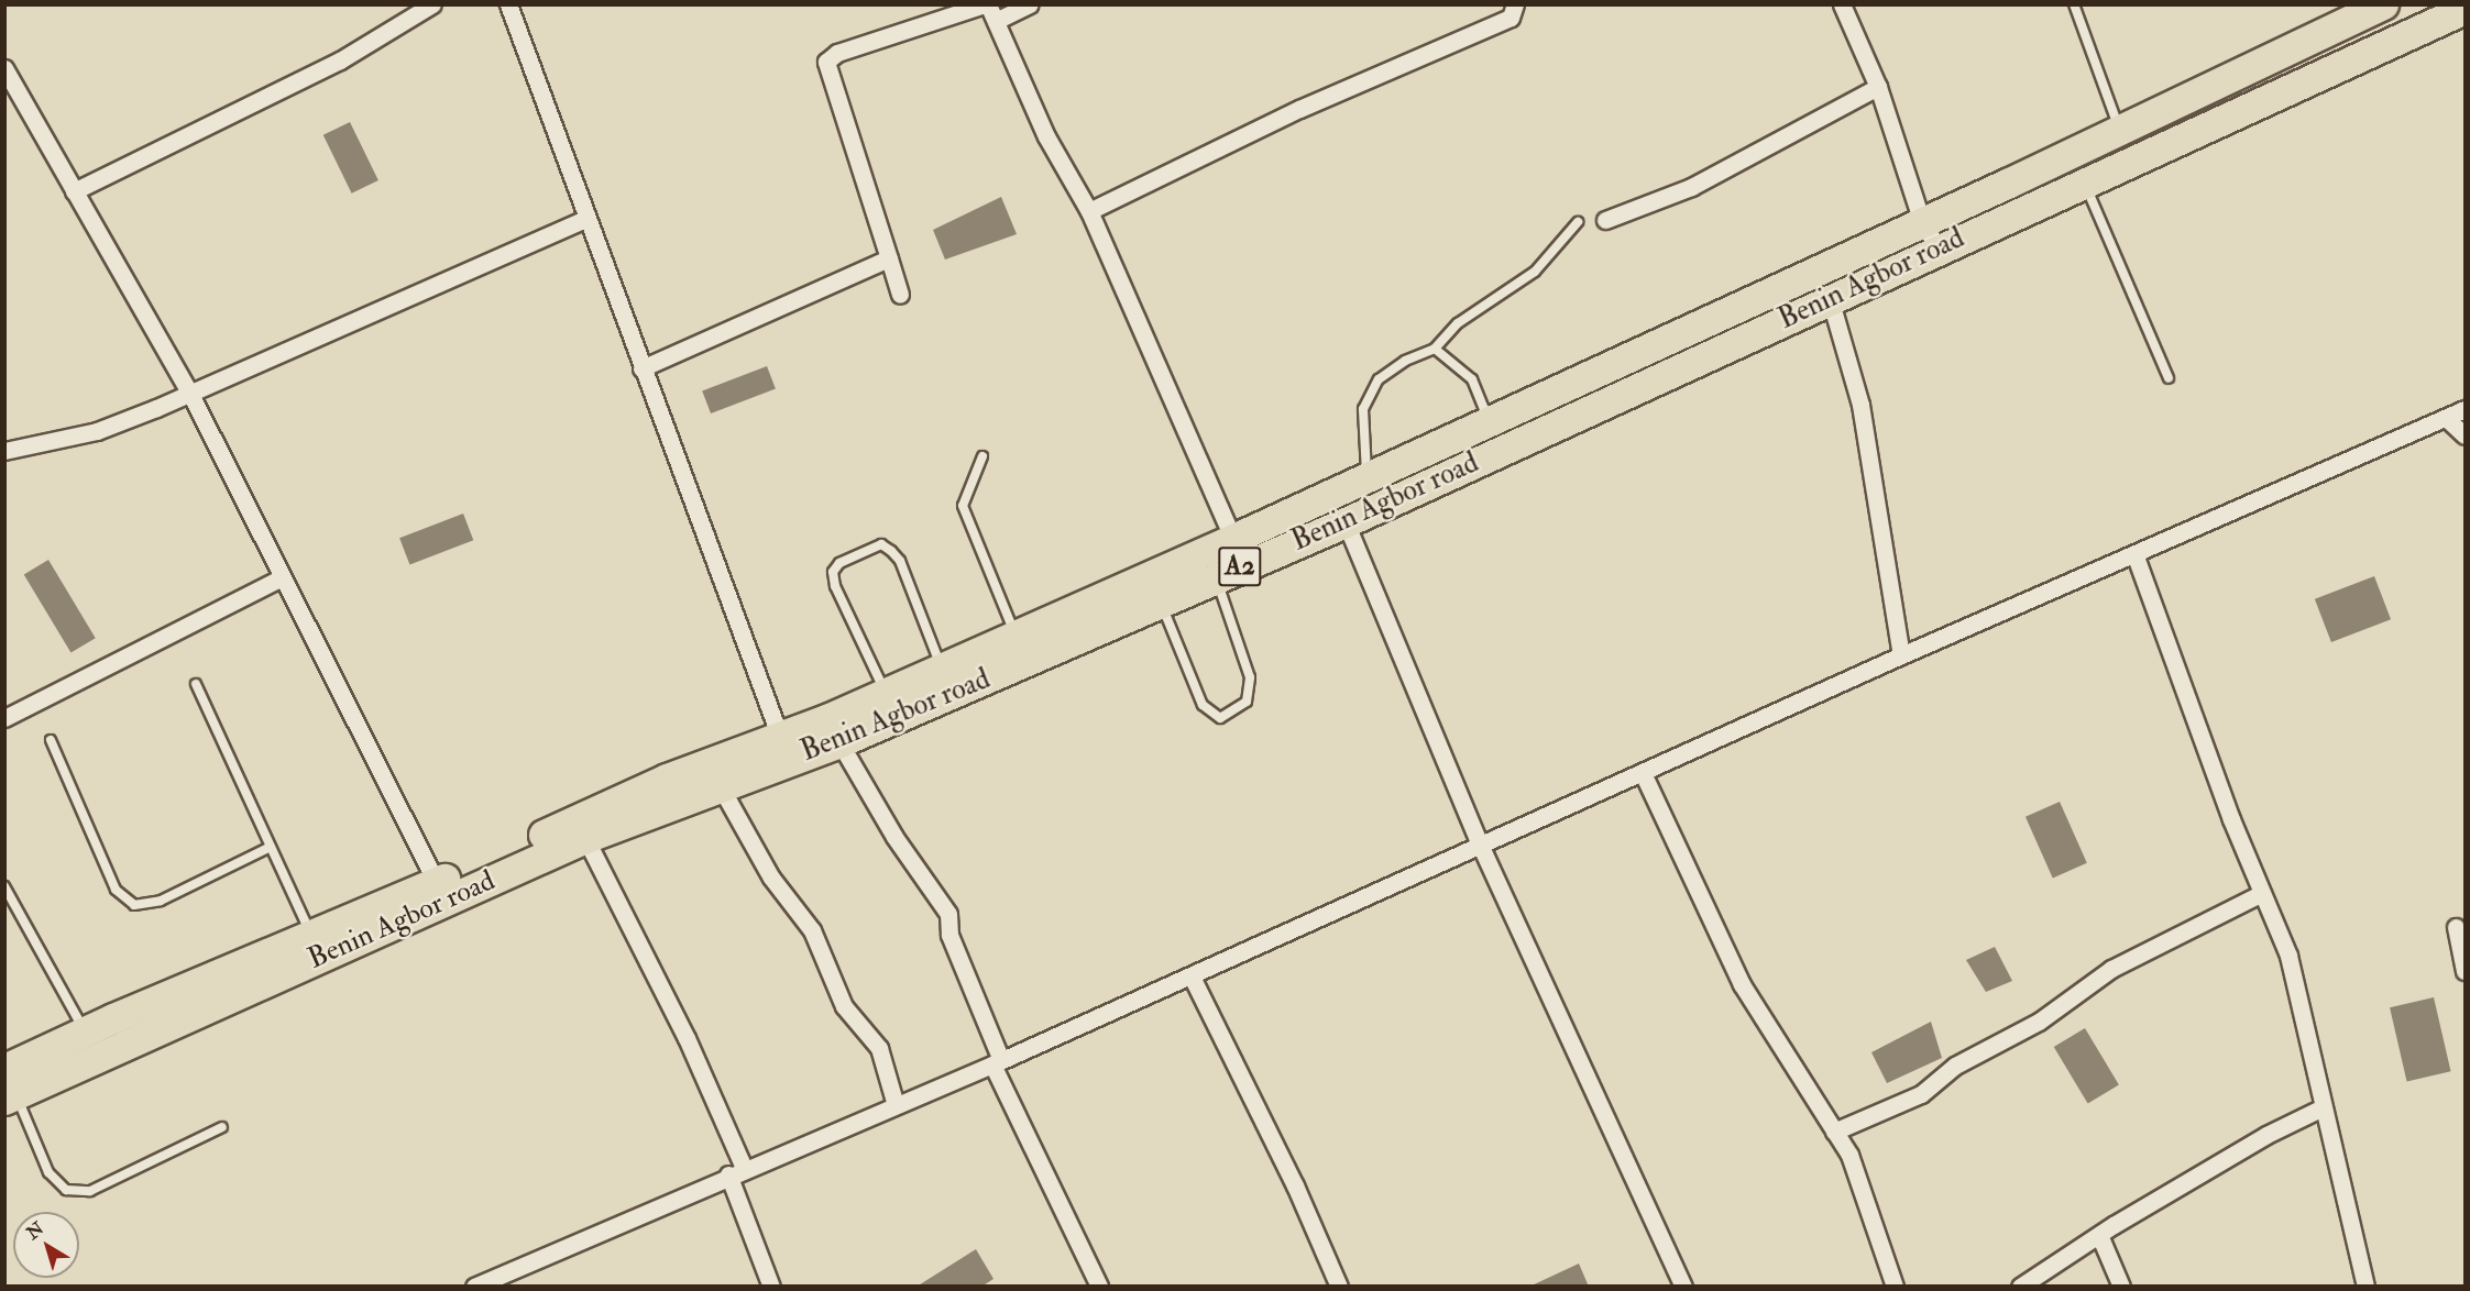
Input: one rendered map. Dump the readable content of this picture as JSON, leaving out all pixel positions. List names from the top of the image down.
{
  "streets": {
    "highway": ["Benin Agbor road", "A2"]
  },
  "north": "top left"
}
